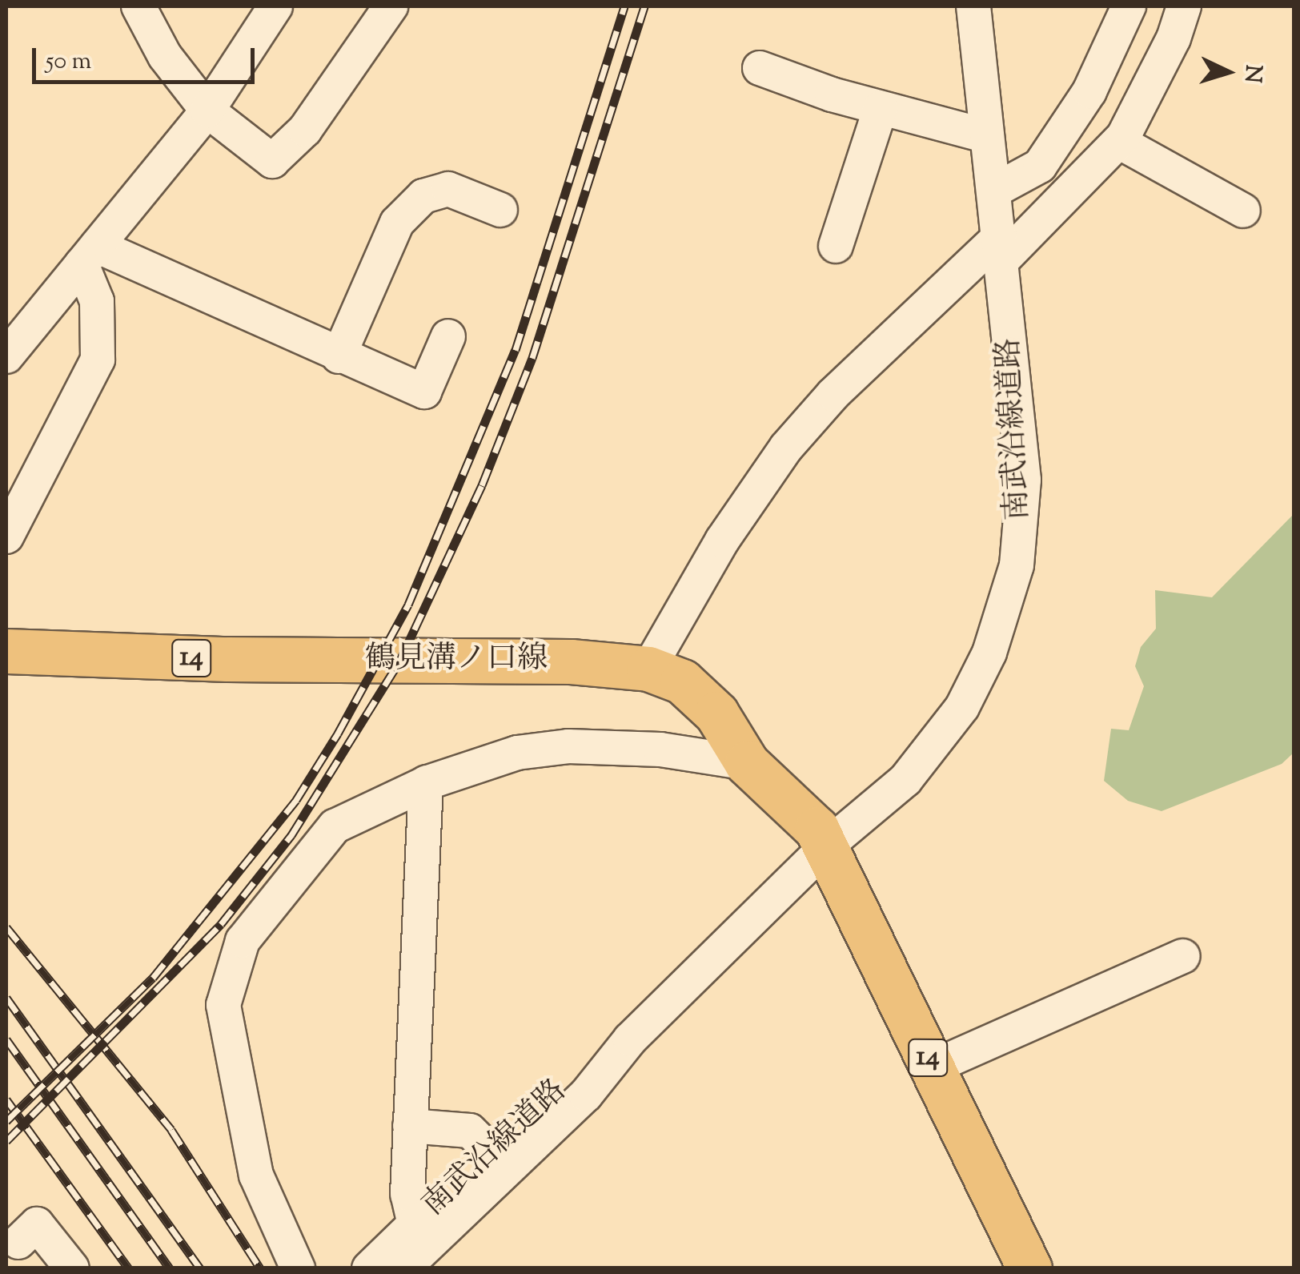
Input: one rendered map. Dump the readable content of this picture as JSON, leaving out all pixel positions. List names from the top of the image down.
{
  "streets": {
    "main road": ["14", "鶴見溝ノ口線"],
    "street": ["南武沿線道路"]
  },
  "crossings": [
    ["南武沿線道路", "14"],
    ["南武沿線道路", "鶴見溝ノ口線"],
    ["14", "鶴見溝ノ口線"]
  ],
  "scale_bar": "50 m",
  "north": "right"
}
